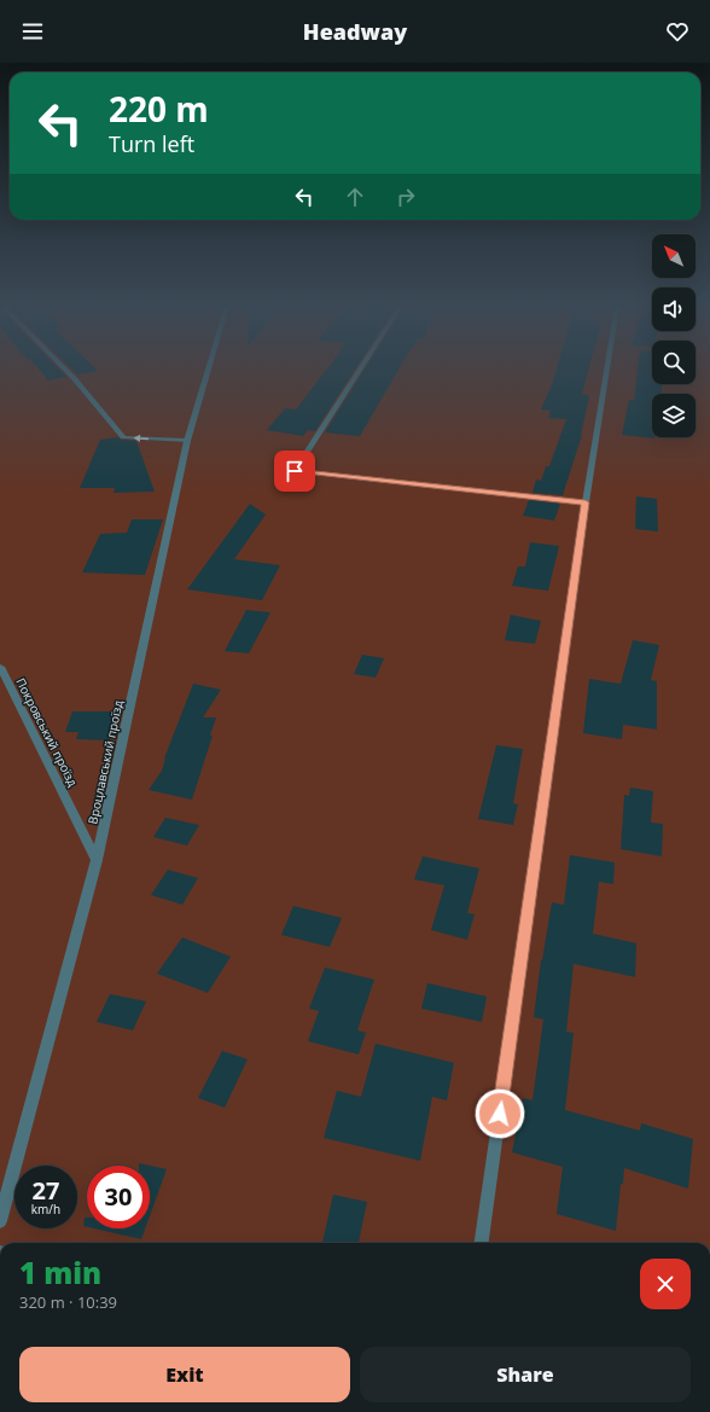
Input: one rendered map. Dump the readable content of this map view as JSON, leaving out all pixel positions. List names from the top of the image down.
{
  "streets": {
    "street": ["Покровський проїзд", "Вроцлавський проїзд"]
  },
  "crossings": [
    ["Покровський проїзд", "Вроцлавський проїзд"]
  ],
  "north": "top left",
  "page": {
    "header": "Headway",
    "turn": ["220 m", "Turn left"],
    "speed": "27 km/h",
    "limit": "30",
    "heading": ["1 min", "320 m · 10:39"],
    "buttons": ["Exit", "Share"]
  }
}
